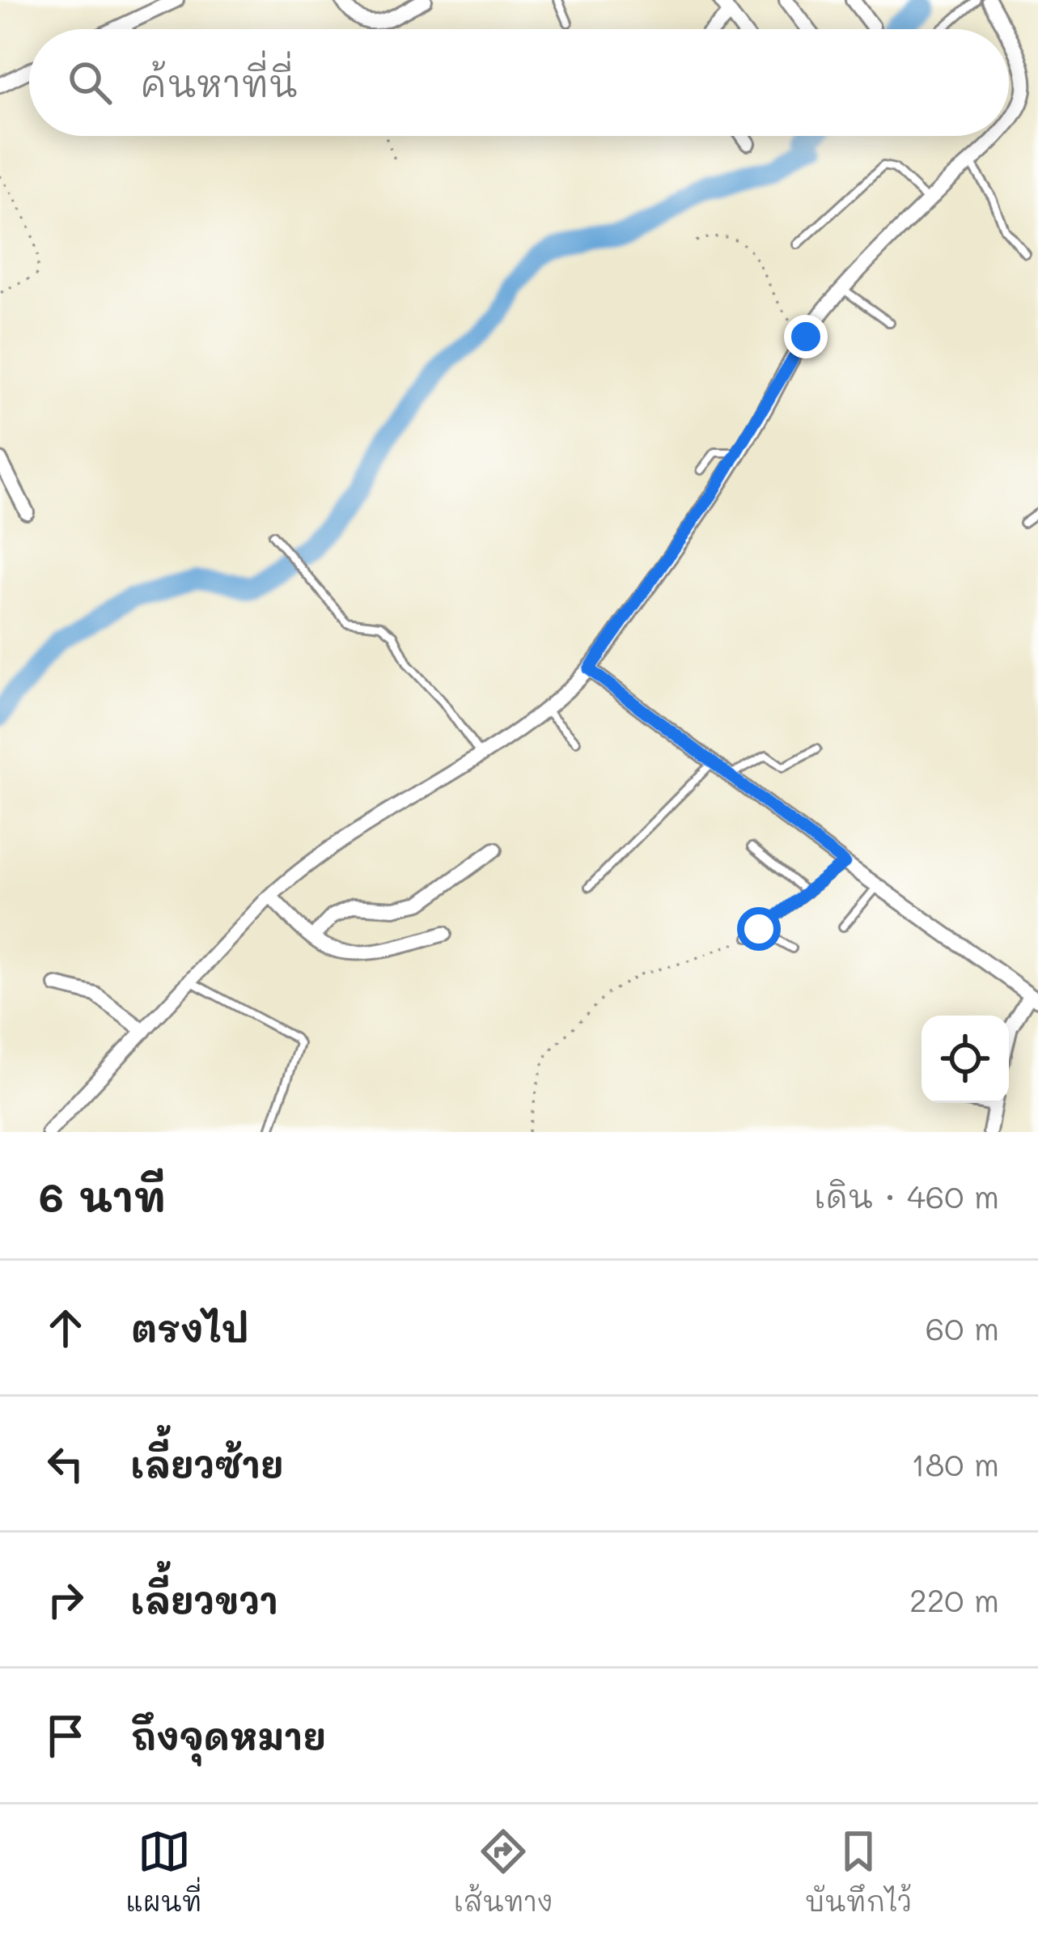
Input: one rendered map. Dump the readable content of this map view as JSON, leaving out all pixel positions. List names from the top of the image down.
{
  "page": {
    "search": "ค้นหาที่นี่",
    "heading": ["6 นาที", "เดิน · 460 m"],
    "list": [
      ["ตรงไป", "60 m"],
      ["เลี้ยวซ้าย", "180 m"],
      ["เลี้ยวขวา", "220 m"],
      "ถึงจุดหมาย"
    ],
    "nav": ["แผนที่", "เส้นทาง", "บันทึกไว้"]
  }
}
